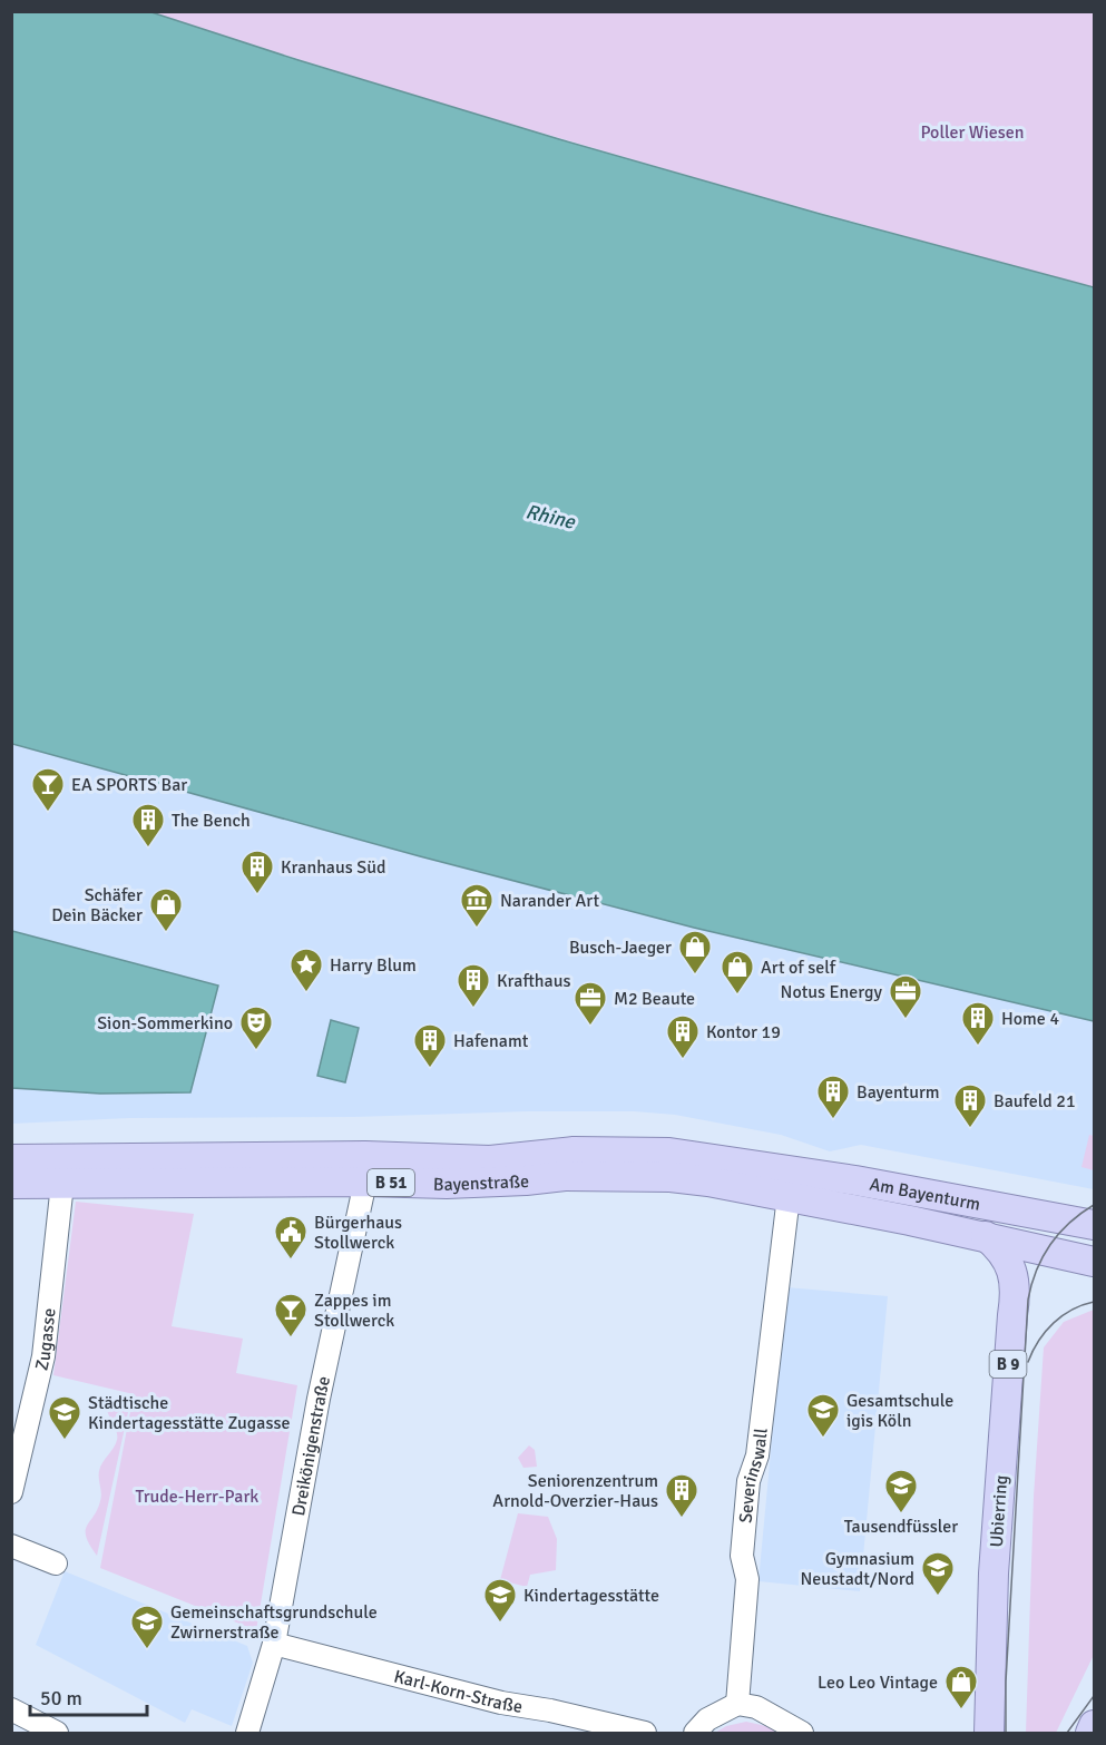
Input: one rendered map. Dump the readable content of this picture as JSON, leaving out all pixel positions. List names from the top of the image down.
{
  "streets": {
    "main road": [
      "Bayenstraße",
      "B 51",
      "Am Bayenturm",
      "B 9",
      "Ubierring"
    ],
    "street": [
      "Zugasse",
      "Dreikönigenstraße",
      "Severinswall",
      "Karl-Korn-Straße"
    ]
  },
  "crossings": [
    ["Bayenstraße", "Am Bayenturm"],
    ["Bayenstraße", "Zugasse"],
    ["Bayenstraße", "Dreikönigenstraße"],
    ["Bayenstraße", "Severinswall"],
    ["Am Bayenturm", "Severinswall"],
    ["Am Bayenturm", "Ubierring"],
    ["Dreikönigenstraße", "Karl-Korn-Straße"]
  ],
  "water": ["Rhine"],
  "parks": ["Poller Wiesen", "Trude-Herr-Park"],
  "places": {
    "bar": ["EA SPORTS Bar", "Zappes im Stollwerck"],
    "building": [
      "The Bench",
      "Kranhaus Süd",
      "Krafthaus",
      "Home 4",
      "Kontor 19",
      "Hafenamt",
      "Bayenturm",
      "Baufeld 21",
      "Seniorenzentrum Arnold-Overzier-Haus"
    ],
    "museum": ["Narander Art"],
    "shop": [
      "Schäfer Dein Bäcker",
      "Busch-Jaeger",
      "Art of self",
      "Leo Leo Vintage"
    ],
    "place": ["Harry Blum"],
    "office": ["Notus Energy", "M2 Beaute"],
    "theatre": ["Sion-Sommerkino"],
    "public building": ["Bürgerhaus Stollwerck"],
    "school or university": [
      "Gesamtschule igis Köln",
      "Städtische Kindertagesstätte Zugasse",
      "Tausendfüssler",
      "Gymnasium Neustadt/Nord",
      "Kindertagesstätte",
      "Gemeinschaftsgrundschule Zwirnerstraße"
    ]
  },
  "scale_bar": "50 m"
}
